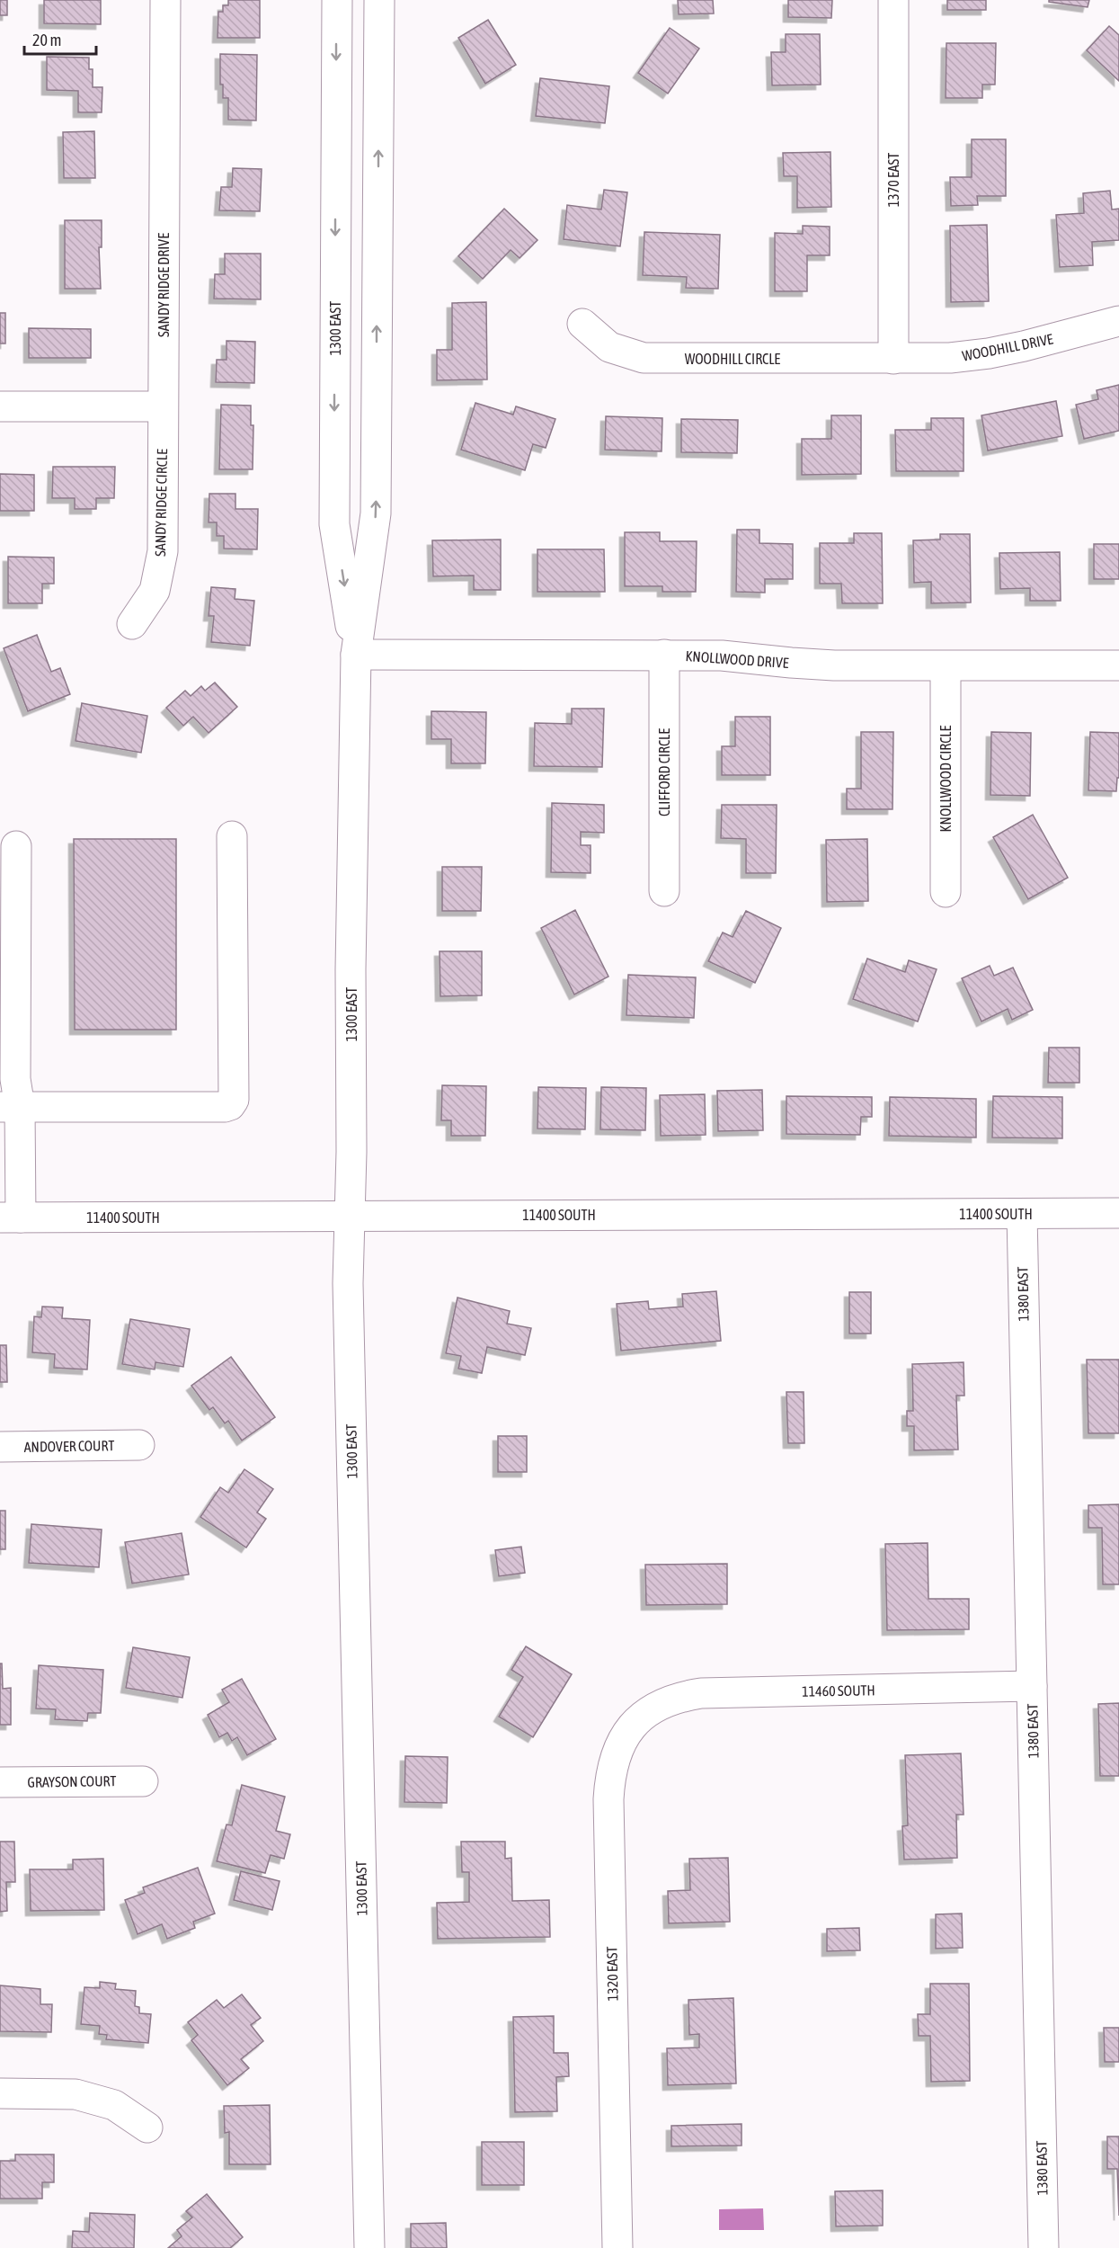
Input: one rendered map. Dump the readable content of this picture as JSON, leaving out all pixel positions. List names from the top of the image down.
{
  "streets": {
    "street": [
      "1370 EAST",
      "SANDY RIDGE DRIVE",
      "1300 EAST",
      "WOODHILL DRIVE",
      "WOODHILL CIRCLE",
      "SANDY RIDGE CIRCLE",
      "KNOLLWOOD DRIVE",
      "CLIFFORD CIRCLE",
      "KNOLLWOOD CIRCLE",
      "11400 SOUTH",
      "1380 EAST",
      "ANDOVER COURT",
      "11460 SOUTH",
      "GRAYSON COURT",
      "1320 EAST"
    ]
  },
  "crossings": [
    ["1370 EAST", "WOODHILL DRIVE"],
    ["1370 EAST", "WOODHILL CIRCLE"],
    ["SANDY RIDGE DRIVE", "SANDY RIDGE CIRCLE"],
    ["1300 EAST", "KNOLLWOOD DRIVE"],
    ["1300 EAST", "11400 SOUTH"],
    ["WOODHILL DRIVE", "WOODHILL CIRCLE"],
    ["KNOLLWOOD DRIVE", "CLIFFORD CIRCLE"],
    ["KNOLLWOOD DRIVE", "KNOLLWOOD CIRCLE"],
    ["11400 SOUTH", "1380 EAST"],
    ["1380 EAST", "11460 SOUTH"],
    ["11460 SOUTH", "1320 EAST"]
  ],
  "scale_bar": "20 m"
}
